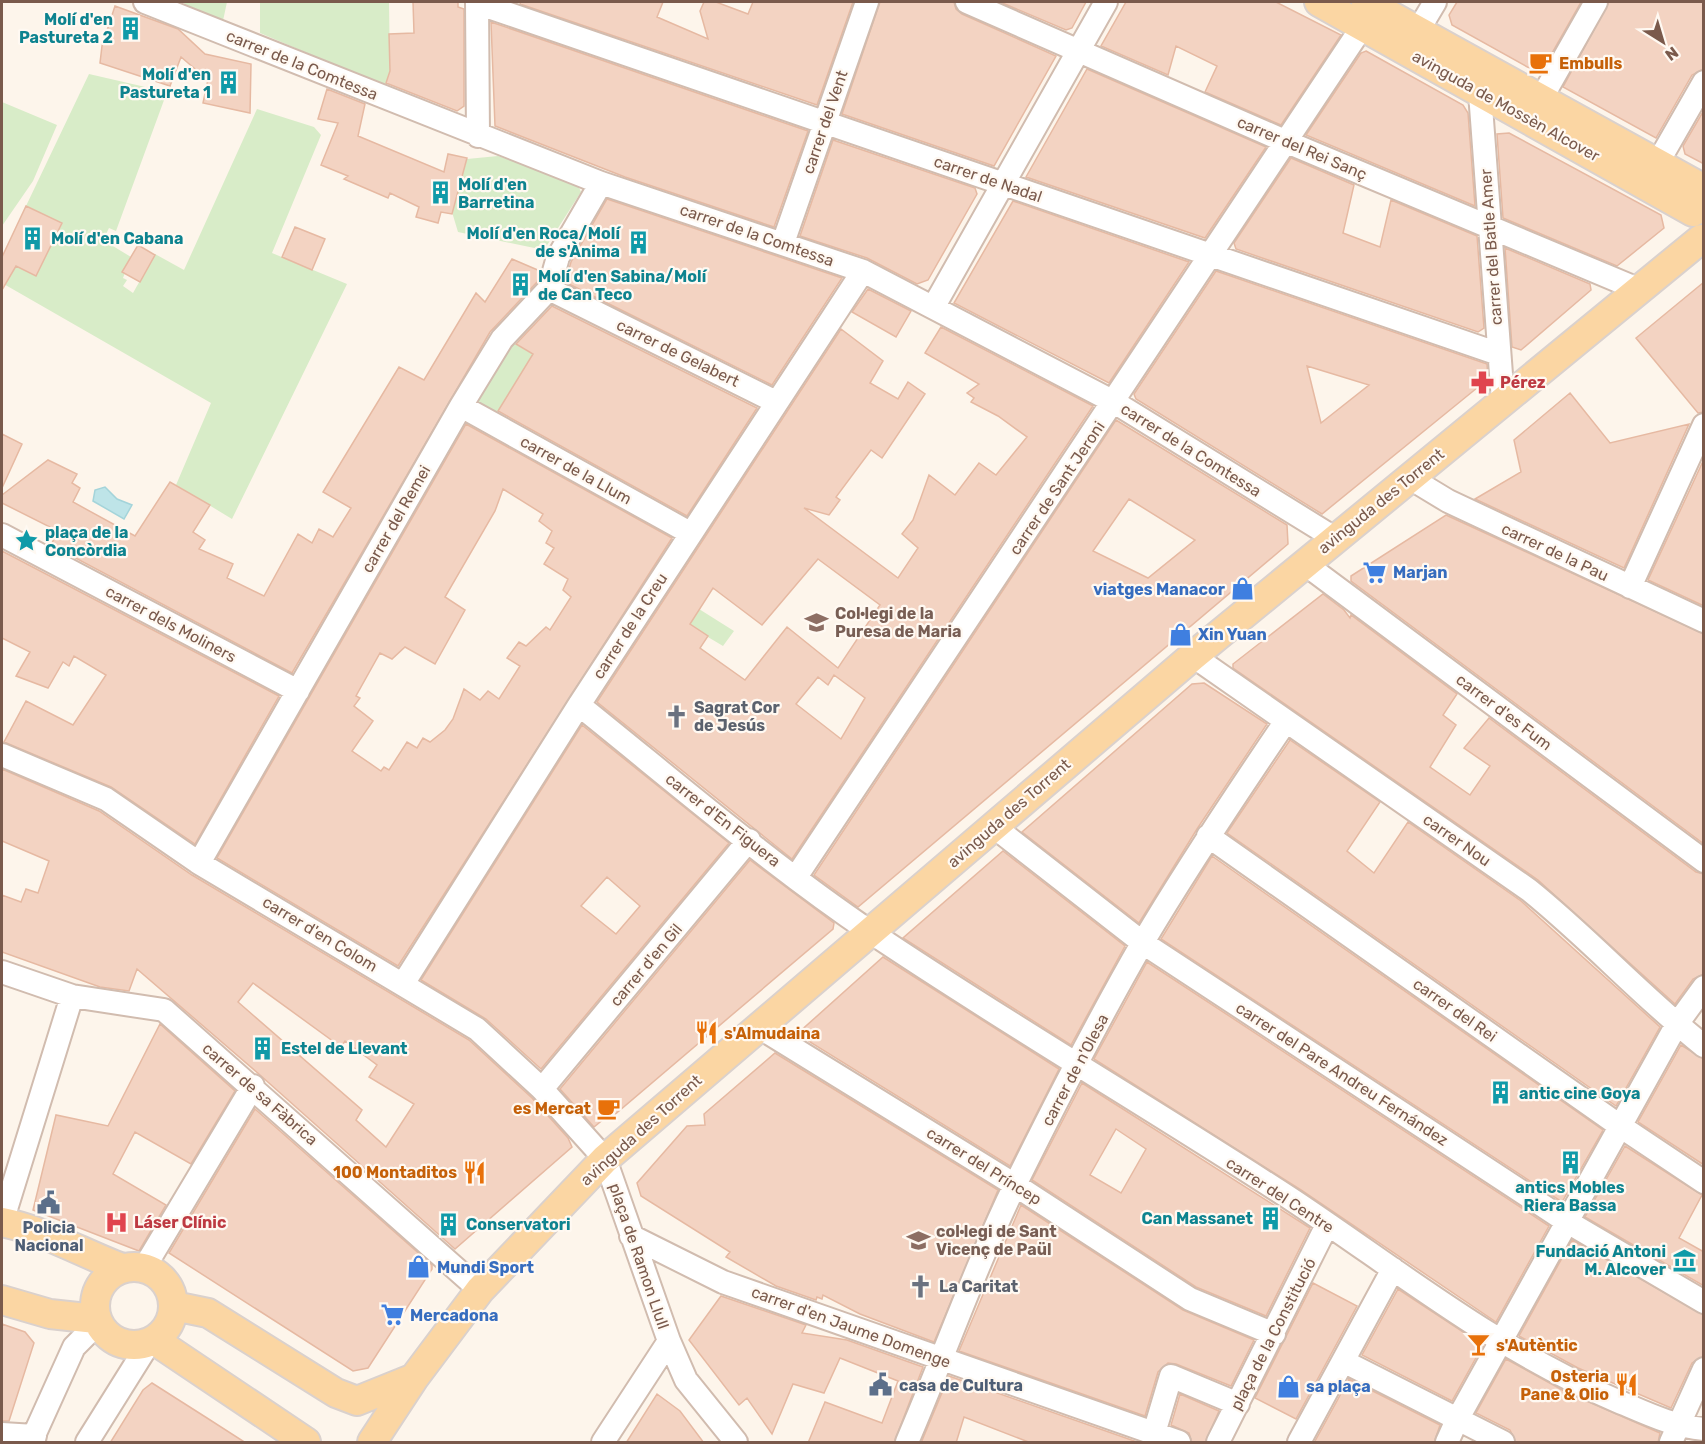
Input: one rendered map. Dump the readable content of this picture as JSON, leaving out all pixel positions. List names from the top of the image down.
{
  "streets": {
    "main road": ["avinguda de Mossèn Alcover", "avinguda des Torrent"],
    "street": [
      "carrer de la Comtessa",
      "carrer del Vent",
      "carrer del Rei Sanç",
      "carrer de Nadal",
      "carrer del Batle Amer",
      "carrer de Gelabert",
      "carrer de la Llum",
      "carrer de Sant Jeroni",
      "carrer del Remei",
      "carrer de la Pau",
      "carrer dels Moliners",
      "carrer de la Creu",
      "carrer d'es Fum",
      "carrer d'En Figuera",
      "carrer Nou",
      "carrer d'en Colom",
      "carrer d'en Gil",
      "carrer del Rei",
      "carrer de n'Olesa",
      "carrer del Pare Andreu Fernández",
      "carrer de sa Fàbrica",
      "carrer del Príncep",
      "carrer del Centre",
      "plaça de Ramon Llull",
      "carrer d'en Jaume Domenge",
      "plaça de la Constitució"
    ]
  },
  "crossings": [
    ["carrer de la Comtessa", "carrer del Vent"],
    ["carrer de la Comtessa", "carrer de Sant Jeroni"],
    ["carrer de la Comtessa", "avinguda des Torrent"],
    ["carrer de la Comtessa", "carrer del Remei"],
    ["carrer de la Comtessa", "carrer de la Creu"],
    ["avinguda de Mossèn Alcover", "carrer del Batle Amer"],
    ["avinguda de Mossèn Alcover", "carrer de Sant Jeroni"],
    ["carrer del Vent", "carrer de Nadal"],
    ["carrer del Rei Sanç", "carrer del Batle Amer"],
    ["carrer del Rei Sanç", "carrer de Sant Jeroni"],
    ["carrer del Rei Sanç", "avinguda des Torrent"],
    ["carrer de Nadal", "carrer del Batle Amer"],
    ["carrer de Nadal", "carrer de Sant Jeroni"],
    ["carrer del Batle Amer", "avinguda des Torrent"],
    ["carrer de Gelabert", "carrer del Remei"],
    ["carrer de Gelabert", "carrer de la Creu"],
    ["carrer de la Llum", "carrer del Remei"],
    ["carrer de la Llum", "carrer de la Creu"],
    ["carrer de Sant Jeroni", "carrer d'En Figuera"],
    ["avinguda des Torrent", "carrer de la Pau"],
    ["avinguda des Torrent", "carrer d'es Fum"],
    ["avinguda des Torrent", "carrer d'En Figuera"],
    ["avinguda des Torrent", "carrer Nou"],
    ["avinguda des Torrent", "carrer d'en Colom"],
    ["avinguda des Torrent", "carrer del Pare Andreu Fernández"],
    ["avinguda des Torrent", "carrer de sa Fàbrica"],
    ["avinguda des Torrent", "carrer del Príncep"],
    ["avinguda des Torrent", "carrer del Centre"],
    ["avinguda des Torrent", "plaça de Ramon Llull"],
    ["carrer del Remei", "carrer dels Moliners"],
    ["carrer del Remei", "carrer d'en Colom"],
    ["carrer de la Creu", "carrer d'En Figuera"],
    ["carrer de la Creu", "carrer d'en Colom"],
    ["carrer d'En Figuera", "carrer d'en Gil"],
    ["carrer d'En Figuera", "carrer del Centre"],
    ["carrer Nou", "carrer de n'Olesa"],
    ["carrer d'en Colom", "carrer d'en Gil"],
    ["carrer d'en Colom", "plaça de Ramon Llull"],
    ["carrer del Rei", "carrer de n'Olesa"],
    ["carrer de n'Olesa", "carrer del Pare Andreu Fernández"],
    ["carrer de n'Olesa", "carrer del Príncep"],
    ["carrer de n'Olesa", "carrer del Centre"],
    ["carrer de n'Olesa", "carrer d'en Jaume Domenge"],
    ["carrer del Príncep", "plaça de la Constitució"],
    ["carrer del Centre", "plaça de la Constitució"],
    ["plaça de Ramon Llull", "carrer d'en Jaume Domenge"]
  ],
  "places": {
    "building": [
      "Molí d'en Pastureta 2",
      "Molí d'en Pastureta 1",
      "Molí d'en Barretina",
      "Molí d'en Cabana",
      "Molí d'en Roca/Molí de s'Ànima",
      "Molí d'en Sabina/Molí de Can Teco",
      "Estel de Llevant",
      "antic cine Goya",
      "antics Mobles Riera Bassa",
      "Can Massanet",
      "Conservatori"
    ],
    "cafe": ["Embulls", "es Mercat"],
    "pharmacy": ["Pérez"],
    "place": ["plaça de la Concòrdia"],
    "supermarket": ["Marjan", "Mercadona"],
    "shop": [
      "viatges Manacor",
      "Xin Yuan",
      "Mundi Sport",
      "sa plaça"
    ],
    "school or university": ["Col·legi de la Puresa de Maria", "col·legi de Sant Vicenç de Paül"],
    "church": ["Sagrat Cor de Jesús", "La Caritat"],
    "restaurant": ["s'Almudaina", "100 Montaditos", "Osteria Pane & Olio"],
    "public building": ["Policia Nacional", "casa de Cultura"],
    "hospital": ["Láser Clínic"],
    "museum": ["Fundació Antoni M. Alcover"],
    "bar": ["s'Autèntic"]
  },
  "north": "bottom right"
}
